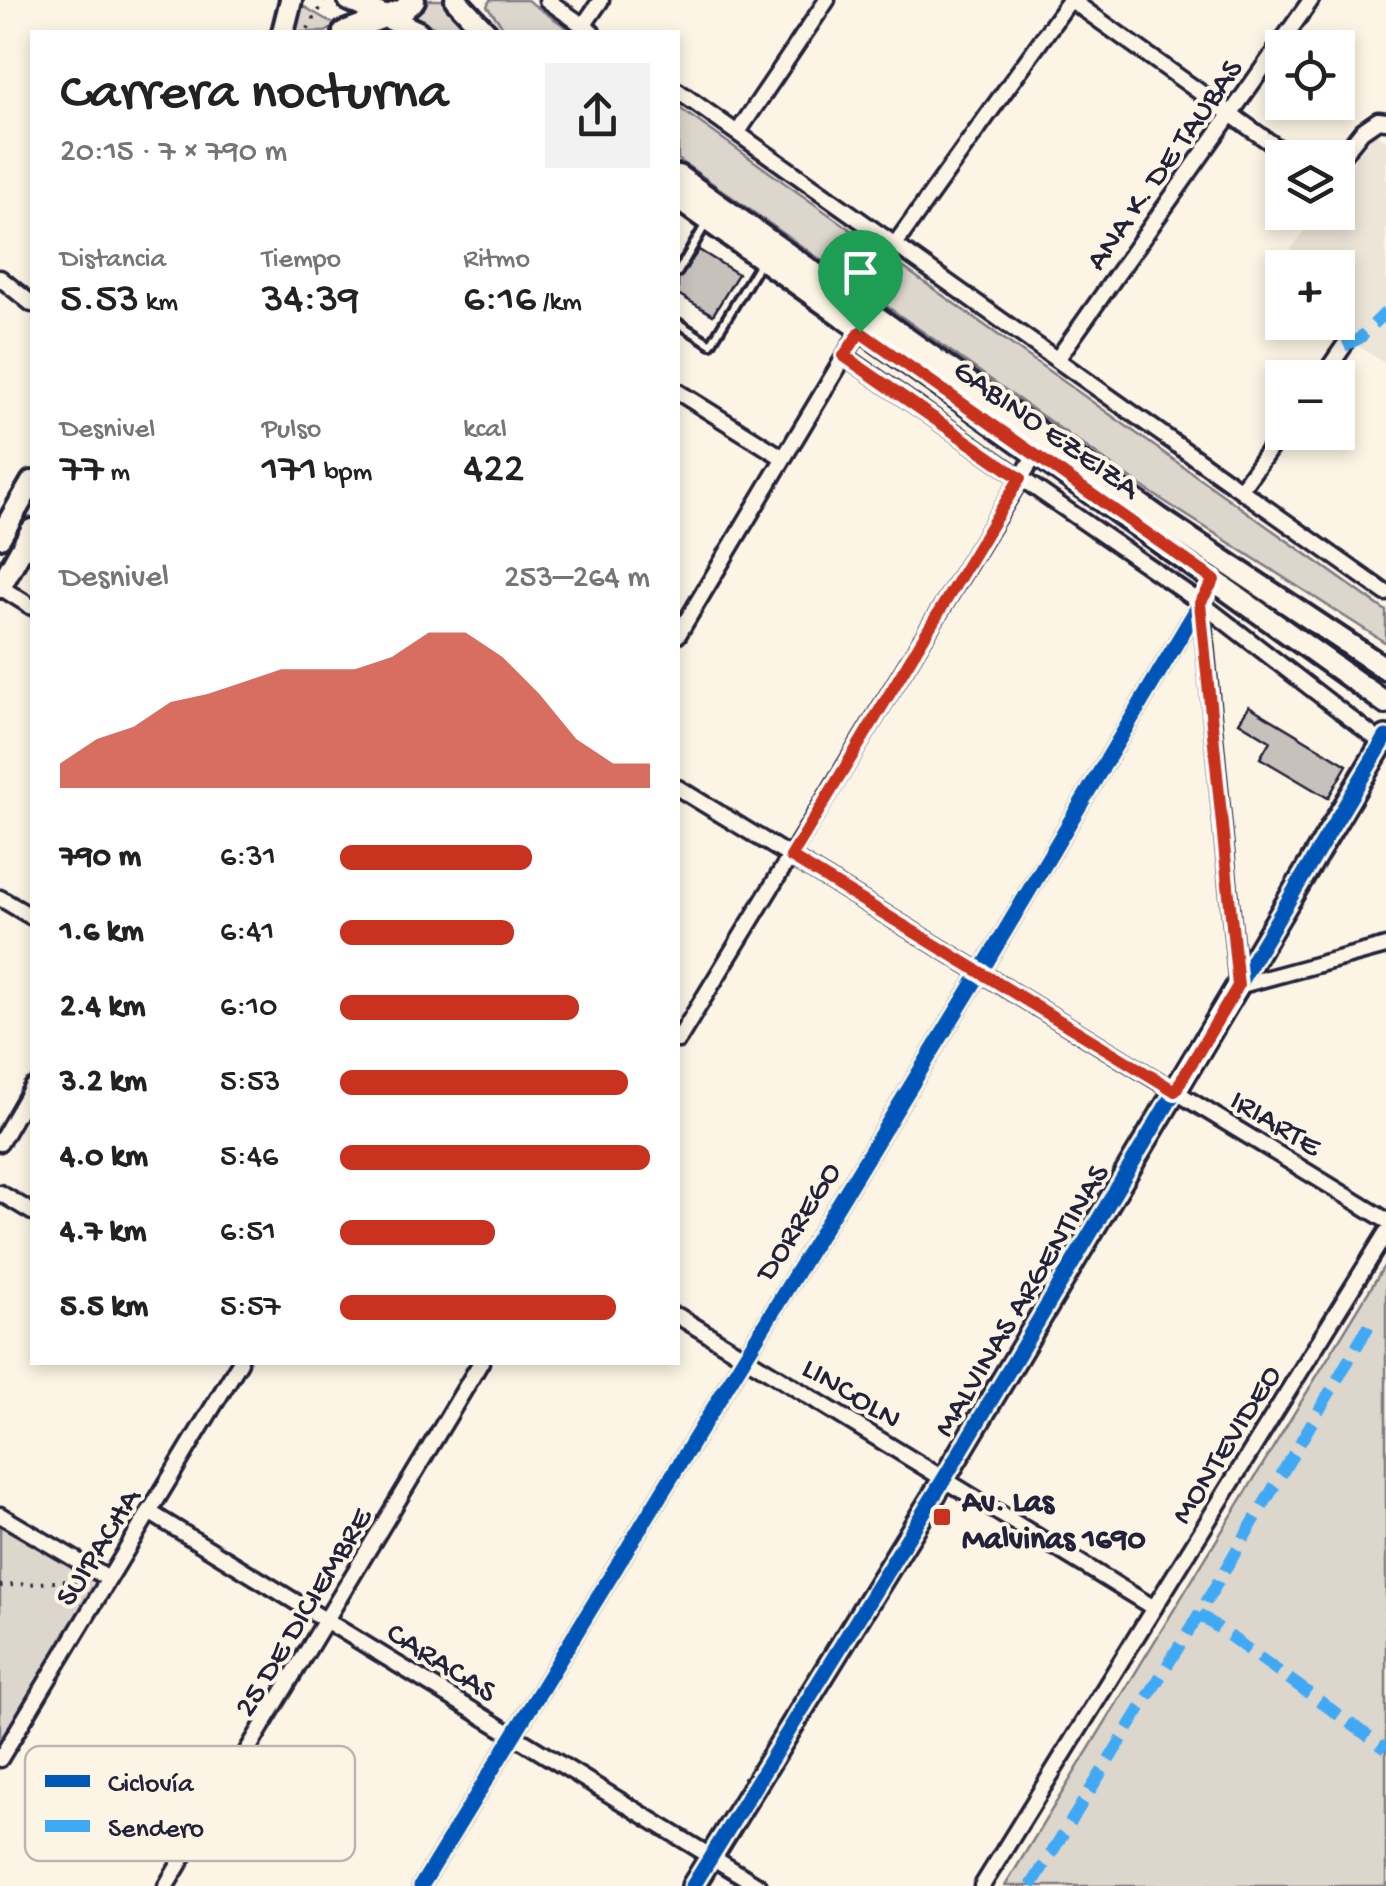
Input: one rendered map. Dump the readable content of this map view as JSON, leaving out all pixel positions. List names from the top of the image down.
{
  "streets": {
    "main road": ["GABINO EZEIZA", "MALVINAS ARGENTINAS"],
    "street": [
      "ANA K. DE TAUBAS",
      "IRIARTE",
      "DORREGO",
      "LINCOLN",
      "MONTEVIDEO",
      "SUIPACHA",
      "25 DE DICIEMBRE",
      "CARACAS"
    ]
  },
  "crossings": [
    ["GABINO EZEIZA", "DORREGO"],
    ["IRIARTE", "DORREGO"],
    ["IRIARTE", "MALVINAS ARGENTINAS"],
    ["DORREGO", "LINCOLN"],
    ["DORREGO", "CARACAS"],
    ["MALVINAS ARGENTINAS", "LINCOLN"],
    ["MALVINAS ARGENTINAS", "CARACAS"],
    ["LINCOLN", "MONTEVIDEO"],
    ["SUIPACHA", "CARACAS"],
    ["25 DE DICIEMBRE", "CARACAS"]
  ],
  "places": {
    "transit": ["Av. Las Malvinas 1690"]
  },
  "legend": ["Ciclovía", "Sendero"],
  "page": {
    "map_buttons": ["+", "−"],
    "heading": ["Carrera nocturna", "20:15 · 7 × 790 m"],
    "stats": [
      ["Distancia", "5.53 km"],
      ["Tiempo", "34:39"],
      ["Ritmo", "6:16 /km"],
      ["Desnivel", "77 m"],
      ["Pulso", "171 bpm"],
      ["kcal", "422"]
    ],
    "chart": ["Desnivel", "253–264 m"],
    "list": [
      {
        "name": "790 m",
        "note": "6:31"
      },
      {
        "name": "1.6 km",
        "note": "6:41"
      },
      {
        "name": "2.4 km",
        "note": "6:10"
      },
      {
        "name": "3.2 km",
        "note": "5:53"
      },
      {
        "name": "4.0 km",
        "note": "5:46"
      },
      {
        "name": "4.7 km",
        "note": "6:51"
      },
      {
        "name": "5.5 km",
        "note": "5:57"
      }
    ]
  }
}
